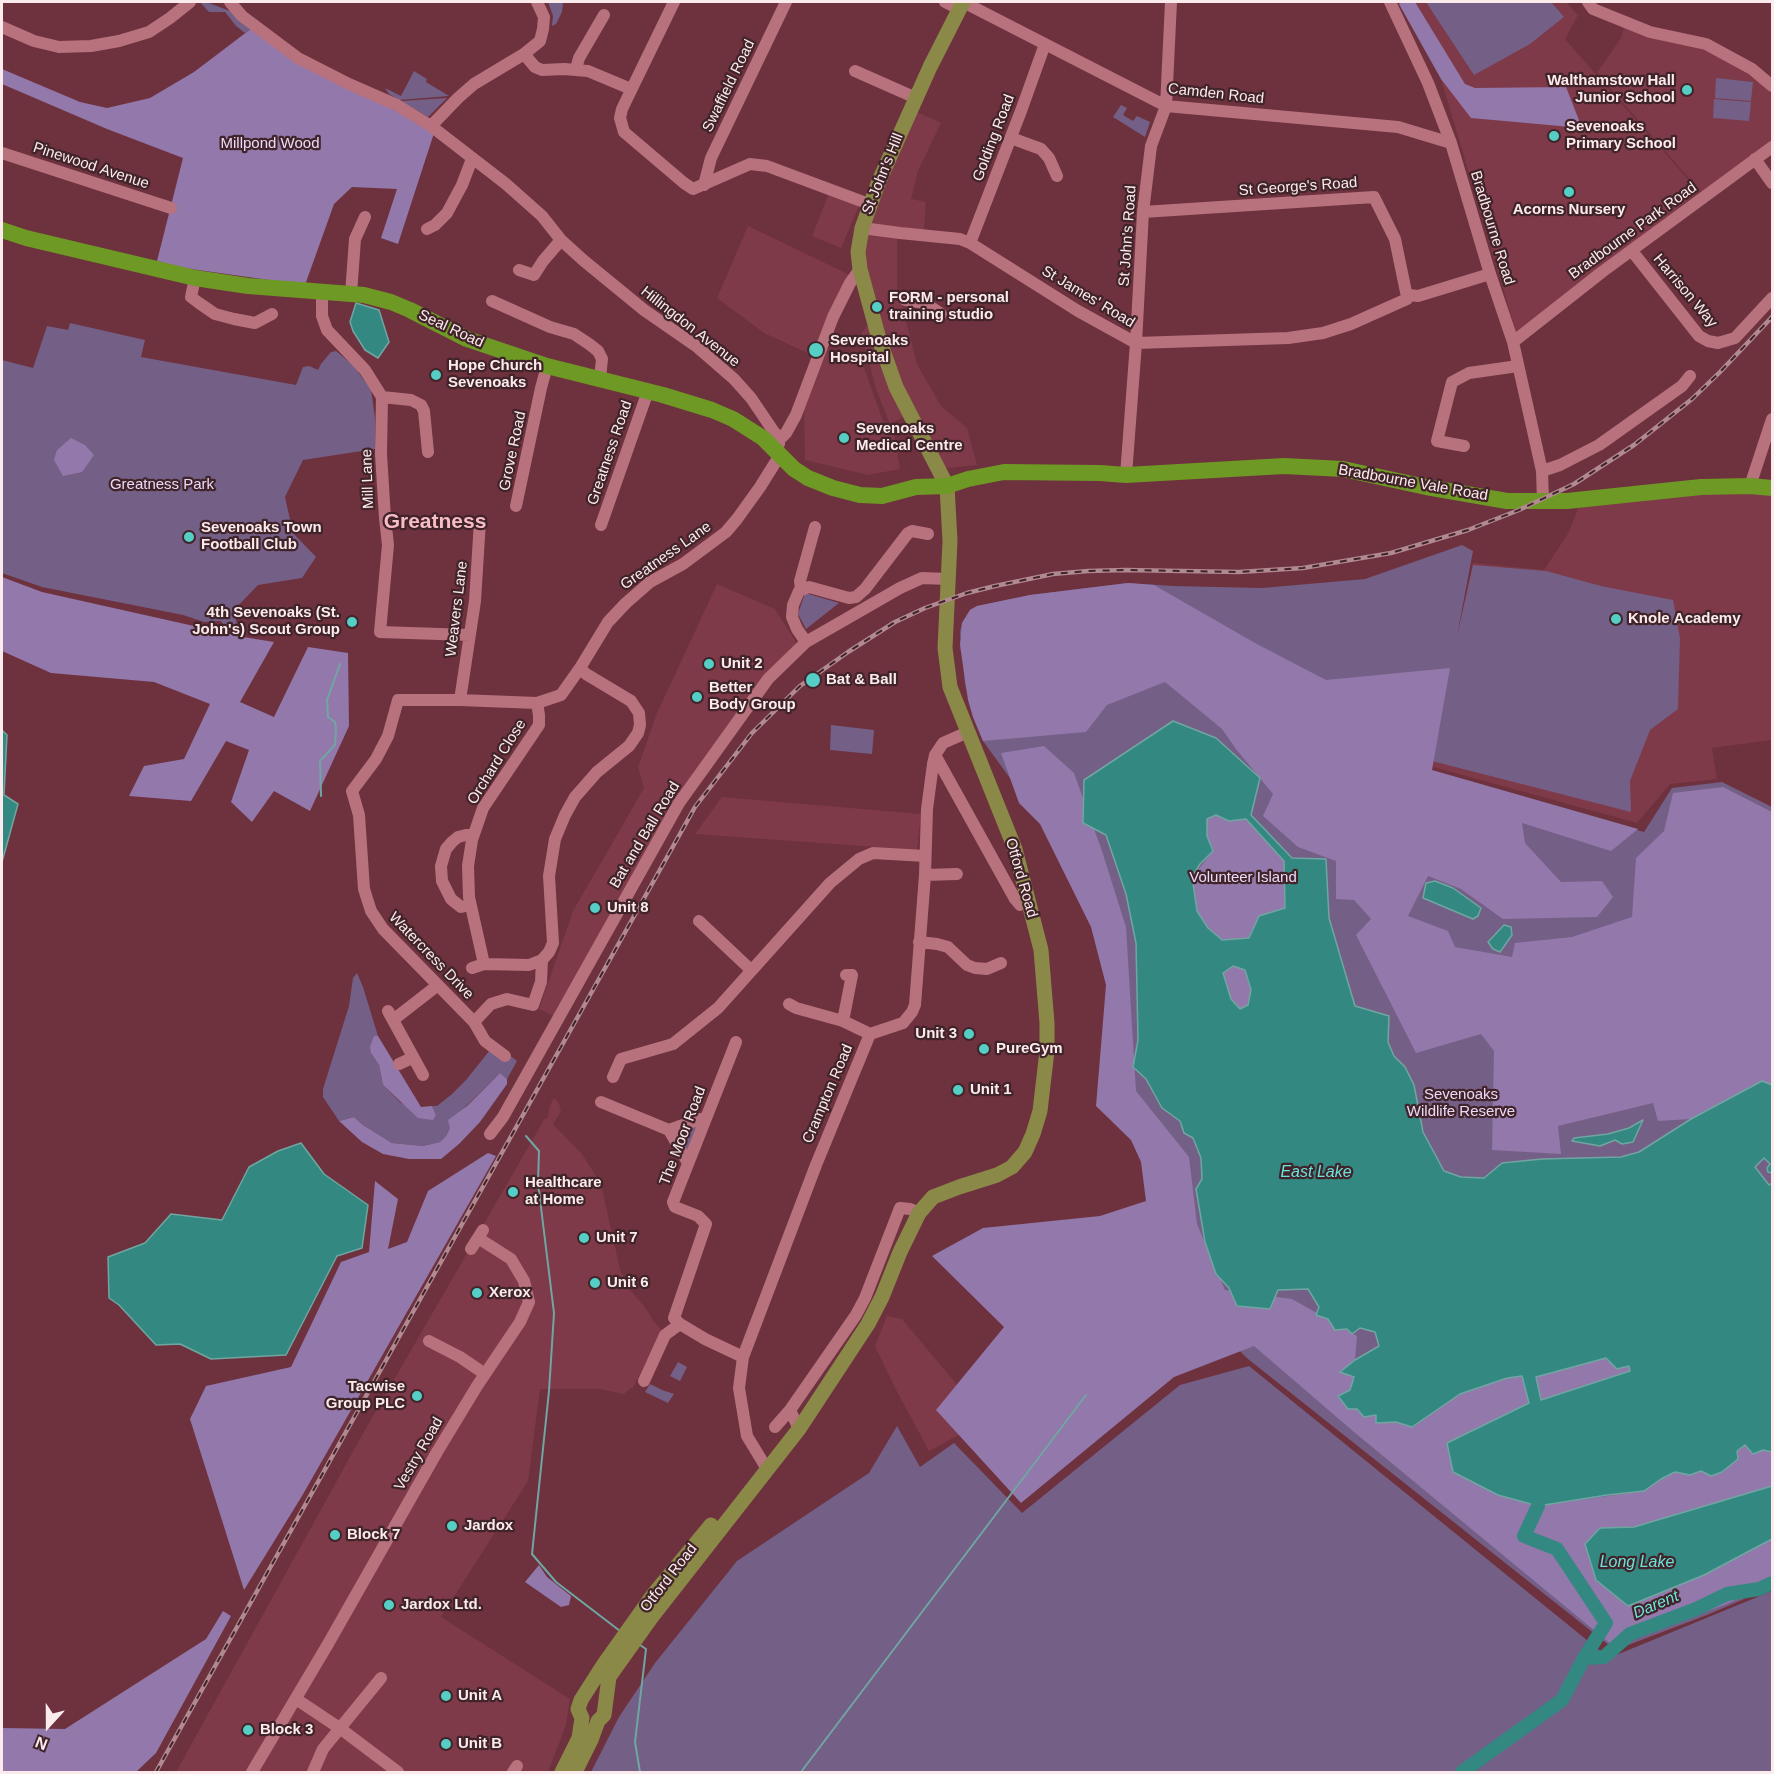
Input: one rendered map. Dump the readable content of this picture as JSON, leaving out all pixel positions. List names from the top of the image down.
{
  "streets": {
    "highway": ["Seal Road", "Bradbourne Vale Road"],
    "main road": ["St John's Hill", "Otford Road"],
    "street": [
      "Swaffield Road",
      "Camden Road",
      "Golding Road",
      "Pinewood Avenue",
      "St George's Road",
      "Bradbourne Road",
      "Bradbourne Park Road",
      "St John's Road",
      "Harrison Way",
      "St James' Road",
      "Hillingdon Avenue",
      "Grove Road",
      "Greatness Road",
      "Mill Lane",
      "Greatness Lane",
      "Weavers Lane",
      "Orchard Close",
      "Bat and Ball Road",
      "Watercress Drive",
      "Crampton Road",
      "The Moor Road",
      "Vestry Road"
    ]
  },
  "crossings": [
    ["Camden Road", "Golding Road"],
    ["Camden Road", "St John's Hill"],
    ["Camden Road", "Bradbourne Road"],
    ["Camden Road", "St John's Road"],
    ["Golding Road", "St James' Road"],
    ["St John's Hill", "St James' Road"],
    ["St John's Hill", "Seal Road"],
    ["St John's Hill", "Bradbourne Vale Road"],
    ["St John's Hill", "Greatness Lane"],
    ["St John's Hill", "Otford Road"],
    ["St George's Road", "St John's Road"],
    ["St George's Road", "St James' Road"],
    ["Bradbourne Road", "Bradbourne Park Road"],
    ["Bradbourne Road", "Bradbourne Vale Road"],
    ["Bradbourne Park Road", "Harrison Way"],
    ["St John's Road", "St James' Road"],
    ["St John's Road", "Bradbourne Vale Road"],
    ["Hillingdon Avenue", "Seal Road"],
    ["Hillingdon Avenue", "Greatness Lane"],
    ["Seal Road", "Grove Road"],
    ["Seal Road", "Greatness Road"],
    ["Seal Road", "Bradbourne Vale Road"],
    ["Seal Road", "Greatness Lane"],
    ["Seal Road", "Otford Road"],
    ["Mill Lane", "Weavers Lane"],
    ["Bradbourne Vale Road", "Otford Road"],
    ["Greatness Lane", "Weavers Lane"],
    ["Greatness Lane", "Orchard Close"],
    ["Greatness Lane", "Watercress Drive"],
    ["Bat and Ball Road", "Otford Road"],
    ["Otford Road", "Crampton Road"]
  ],
  "districts": ["Greatness"],
  "water": ["East Lake", "Long Lake", "Darent"],
  "parks": [
    "Millpond Wood",
    "Greatness Park",
    "Volunteer Island",
    "Sevenoaks Wildlife Reserve"
  ],
  "places": [
    "Walthamstow Hall Junior School",
    "Sevenoaks Primary School",
    "Acorns Nursery",
    "FORM - personal training studio",
    "Sevenoaks Hospital",
    "Hope Church Sevenoaks",
    "Sevenoaks Medical Centre",
    "Sevenoaks Town Football Club",
    "Knole Academy",
    "4th Sevenoaks (St. John's) Scout Group",
    "Unit 2",
    "Bat & Ball",
    "Better Body Group",
    "Unit 8",
    "Unit 3",
    "PureGym",
    "Unit 1",
    "Healthcare at Home",
    "Unit 7",
    "Unit 6",
    "Xerox",
    "Tacwise Group PLC",
    "Jardox",
    "Block 7",
    "Jardox Ltd.",
    "Unit A",
    "Block 3",
    "Unit B"
  ],
  "north": "bottom"
}
